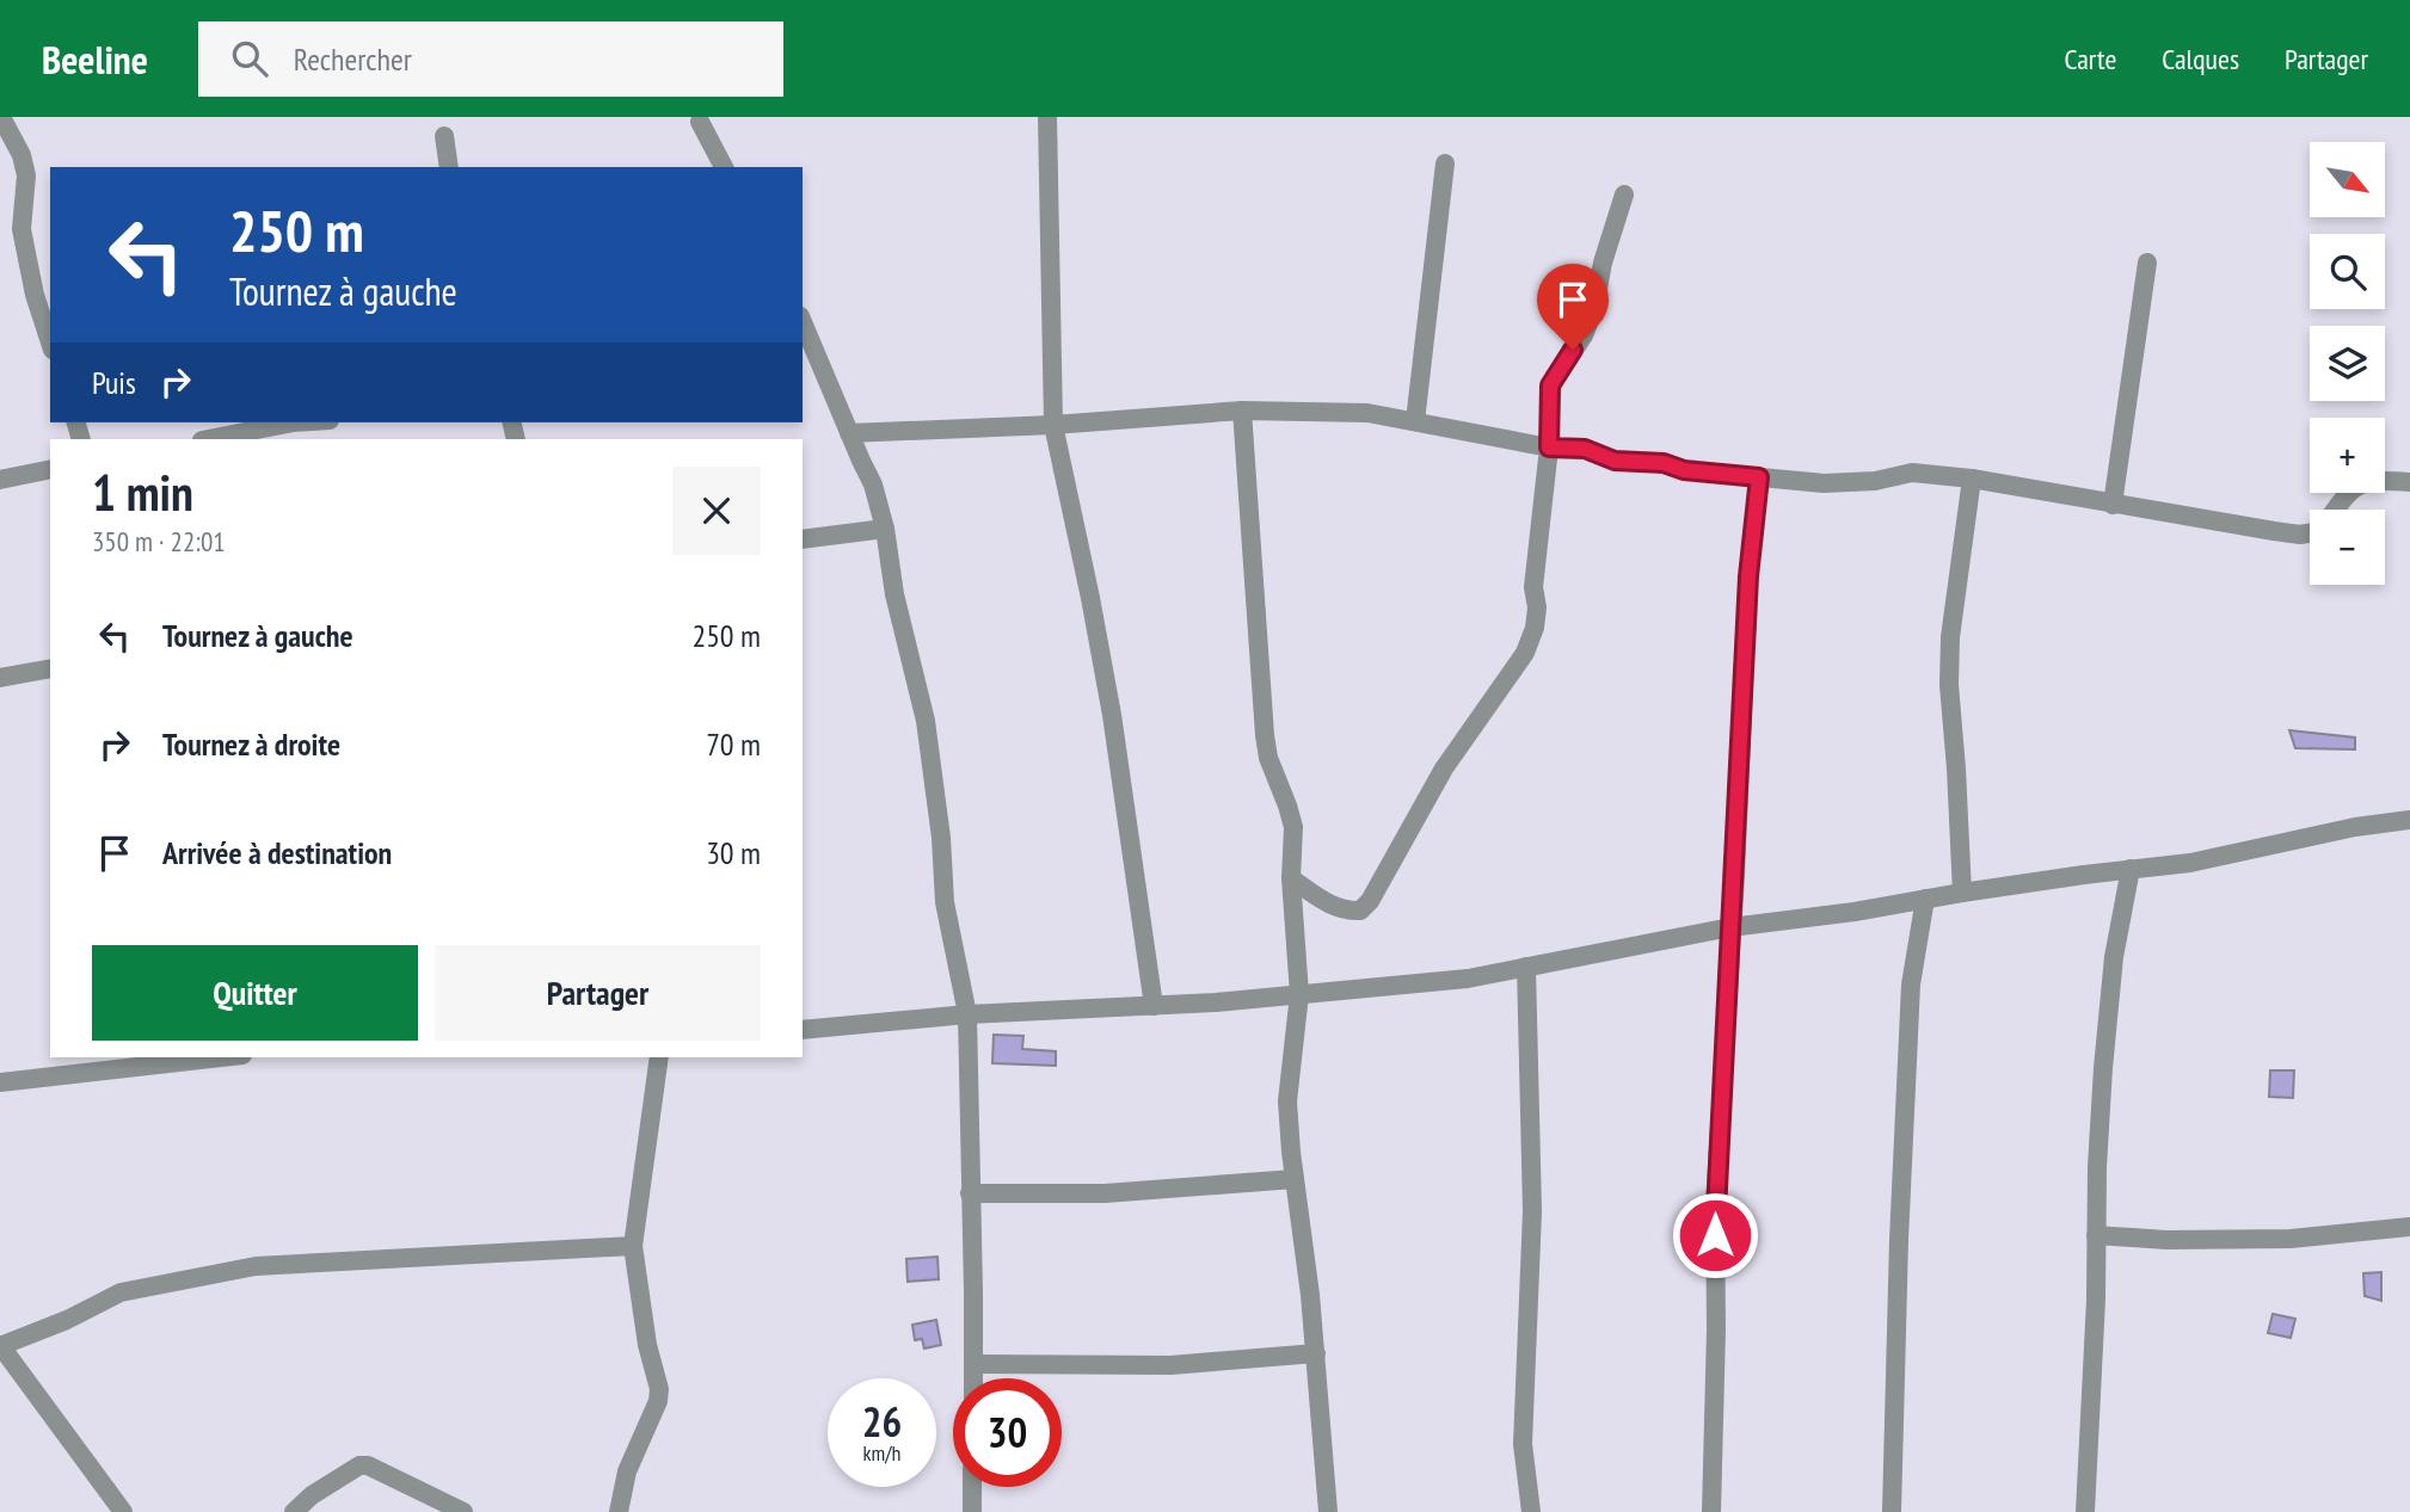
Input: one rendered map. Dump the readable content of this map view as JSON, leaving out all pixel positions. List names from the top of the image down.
{
  "north": "bottom right",
  "page": {
    "header": "Beeline",
    "search": "Rechercher",
    "nav": ["Carte", "Calques", "Partager"],
    "map_buttons": ["+", "−"],
    "turn": ["250 m", "Tournez à gauche"],
    "then": "Puis",
    "heading": ["1 min", "350 m · 22:01"],
    "list": [
      {
        "name": "Tournez à gauche",
        "value": "250 m"
      },
      {
        "name": "Tournez à droite",
        "value": "70 m"
      },
      {
        "name": "Arrivée à destination",
        "value": "30 m"
      }
    ],
    "buttons": ["Quitter", "Partager"],
    "speed": "26 km/h",
    "limit": "30"
  }
}
